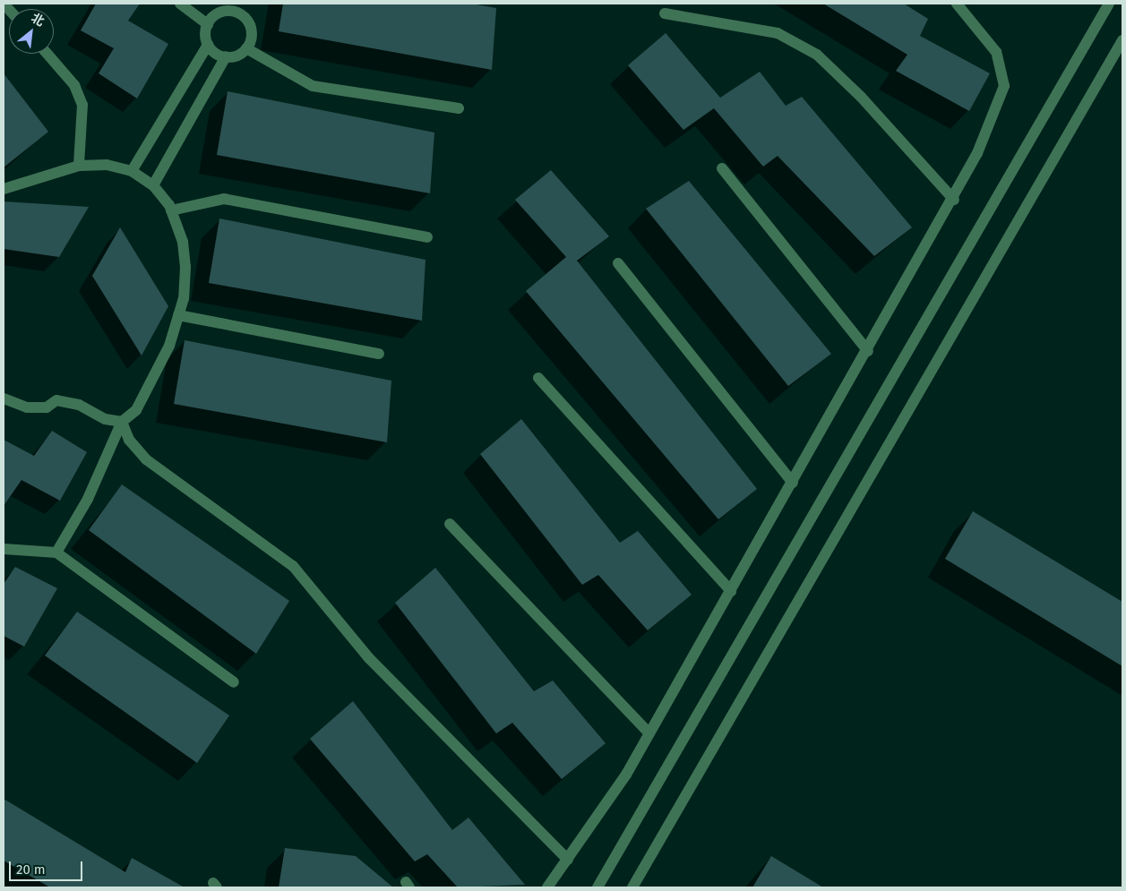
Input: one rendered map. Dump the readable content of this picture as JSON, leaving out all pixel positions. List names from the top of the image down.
{
  "scale_bar": "20 m",
  "north": "top right"
}
